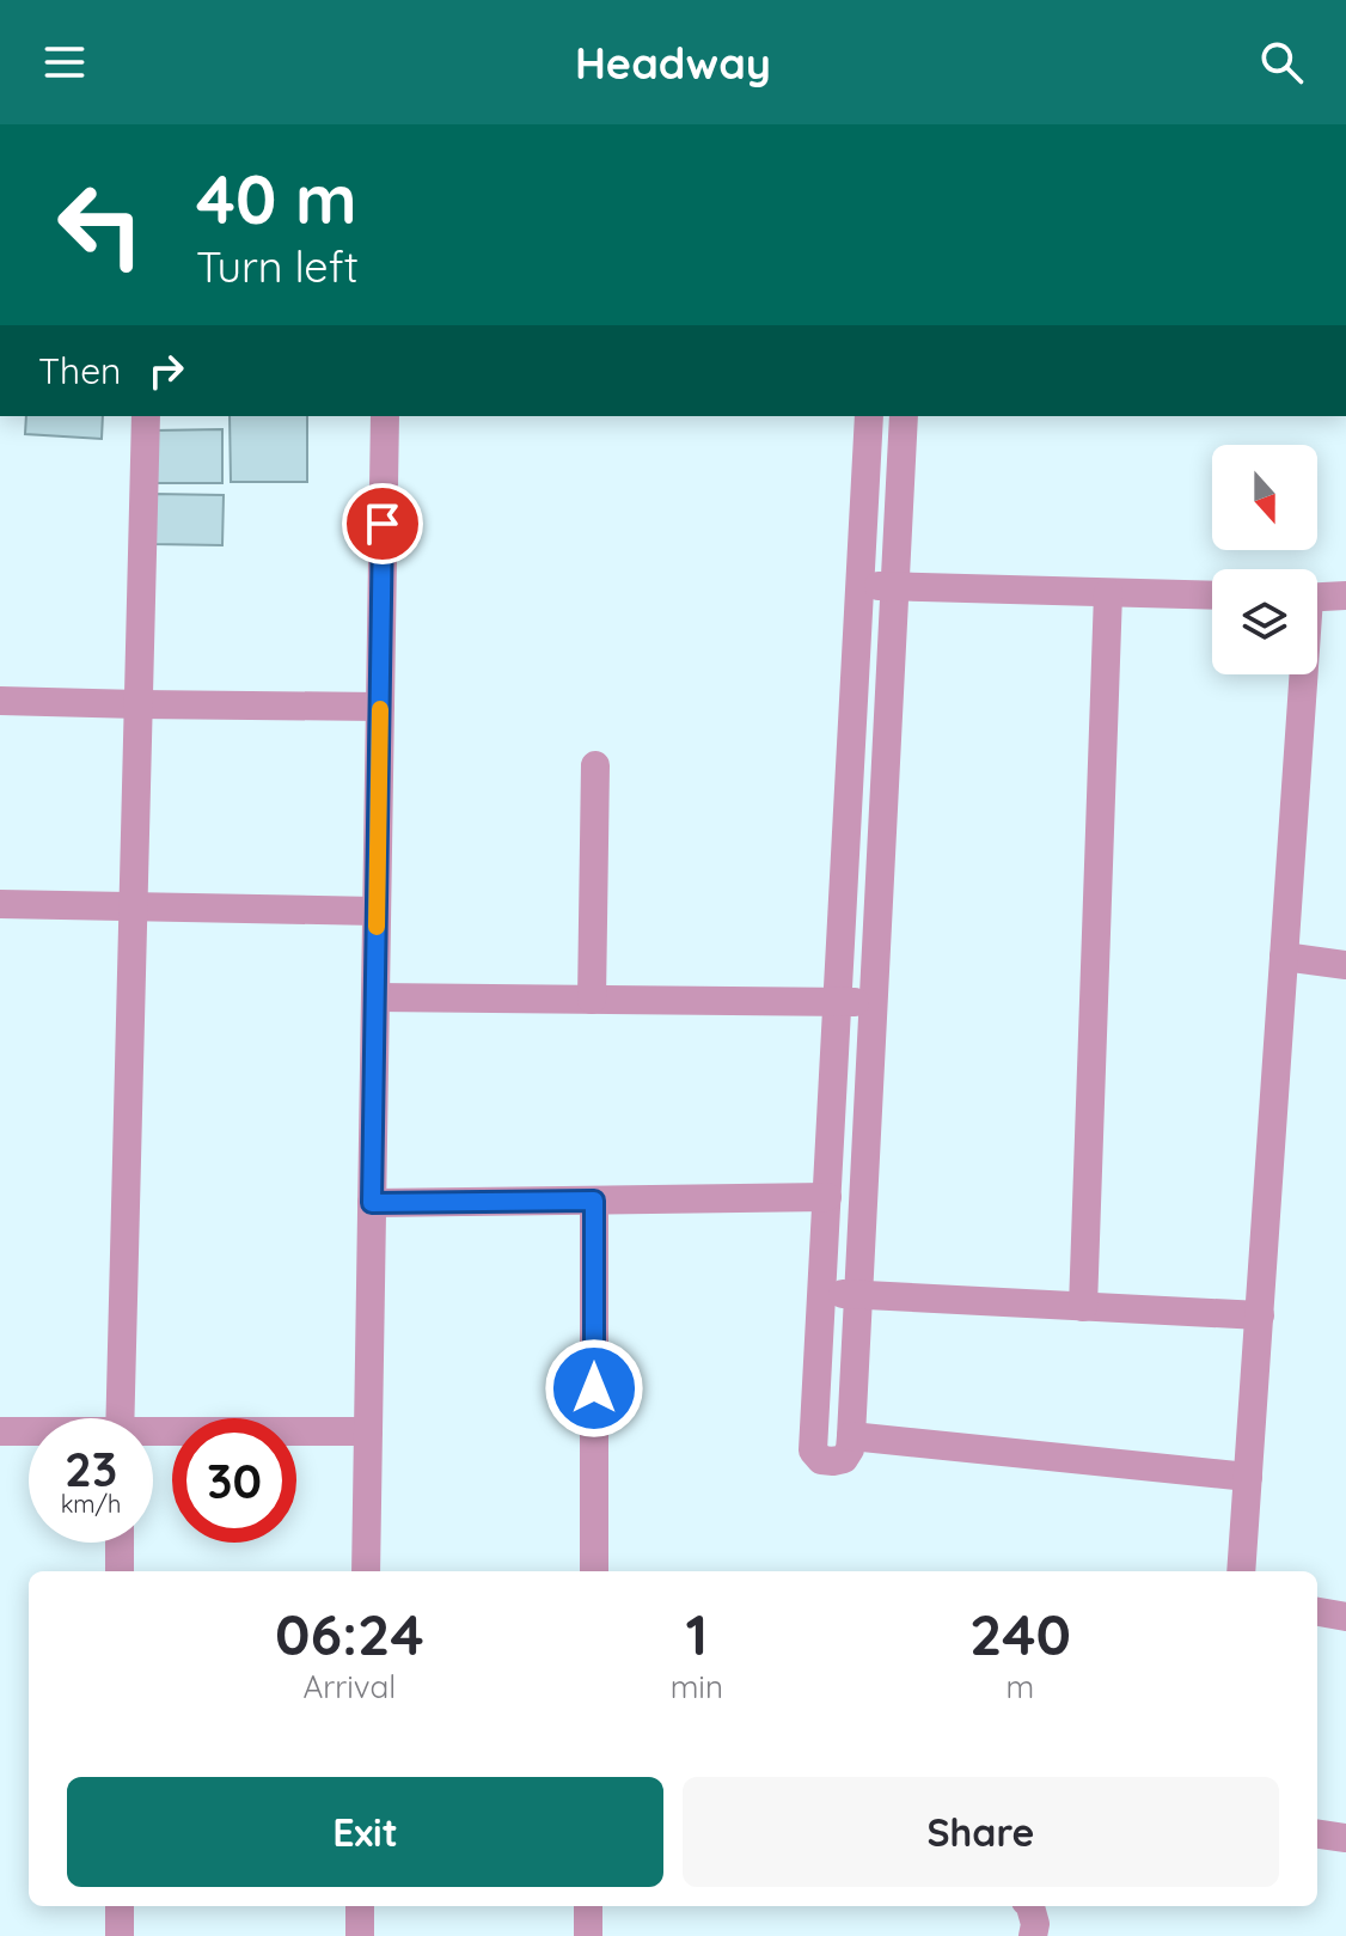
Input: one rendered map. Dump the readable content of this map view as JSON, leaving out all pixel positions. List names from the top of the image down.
{
  "north": "bottom",
  "page": {
    "header": "Headway",
    "turn": ["40 m", "Turn left"],
    "then": "Then",
    "speed": "23 km/h",
    "limit": "30",
    "eta": [
      "06:24",
      "Arrival",
      "1",
      "min",
      "240",
      "m"
    ],
    "buttons": ["Exit", "Share"]
  }
}
